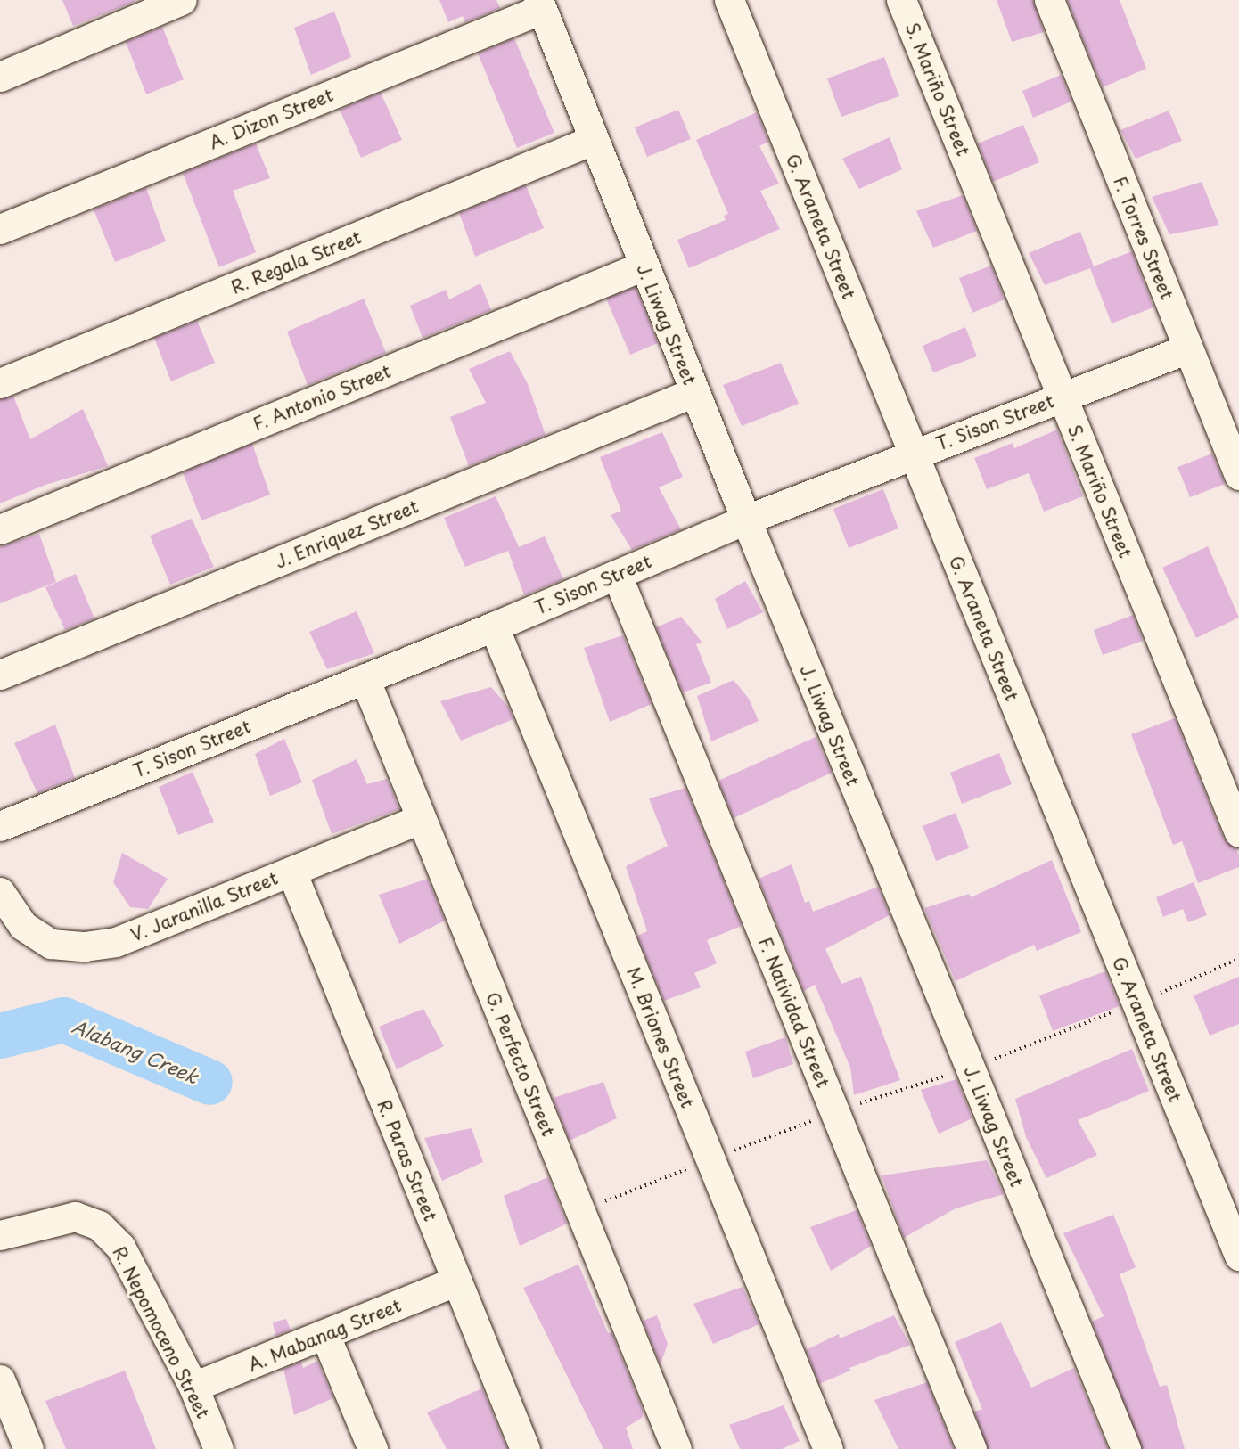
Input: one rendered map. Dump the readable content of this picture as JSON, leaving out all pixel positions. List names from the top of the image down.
{
  "streets": {
    "street": [
      "S. Mariño Street",
      "A. Dizon Street",
      "G. Araneta Street",
      "F. Torres Street",
      "R. Regala Street",
      "J. Liwag Street",
      "F. Antonio Street",
      "T. Sison Street",
      "J. Enriquez Street",
      "V. Jaranilla Street",
      "F. Natividad Street",
      "M. Briones Street",
      "G. Perfecto Street",
      "R. Paras Street",
      "R. Nepomoceno Street",
      "A. Mabanag Street"
    ]
  },
  "crossings": [
    ["S. Mariño Street", "T. Sison Street"],
    ["A. Dizon Street", "J. Liwag Street"],
    ["G. Araneta Street", "T. Sison Street"],
    ["F. Torres Street", "T. Sison Street"],
    ["R. Regala Street", "J. Liwag Street"],
    ["J. Liwag Street", "F. Antonio Street"],
    ["J. Liwag Street", "T. Sison Street"],
    ["J. Liwag Street", "J. Enriquez Street"],
    ["T. Sison Street", "F. Natividad Street"],
    ["T. Sison Street", "M. Briones Street"],
    ["T. Sison Street", "G. Perfecto Street"],
    ["V. Jaranilla Street", "G. Perfecto Street"],
    ["V. Jaranilla Street", "R. Paras Street"],
    ["R. Paras Street", "A. Mabanag Street"],
    ["R. Nepomoceno Street", "A. Mabanag Street"]
  ],
  "water": ["Alabang Creek"]
}
